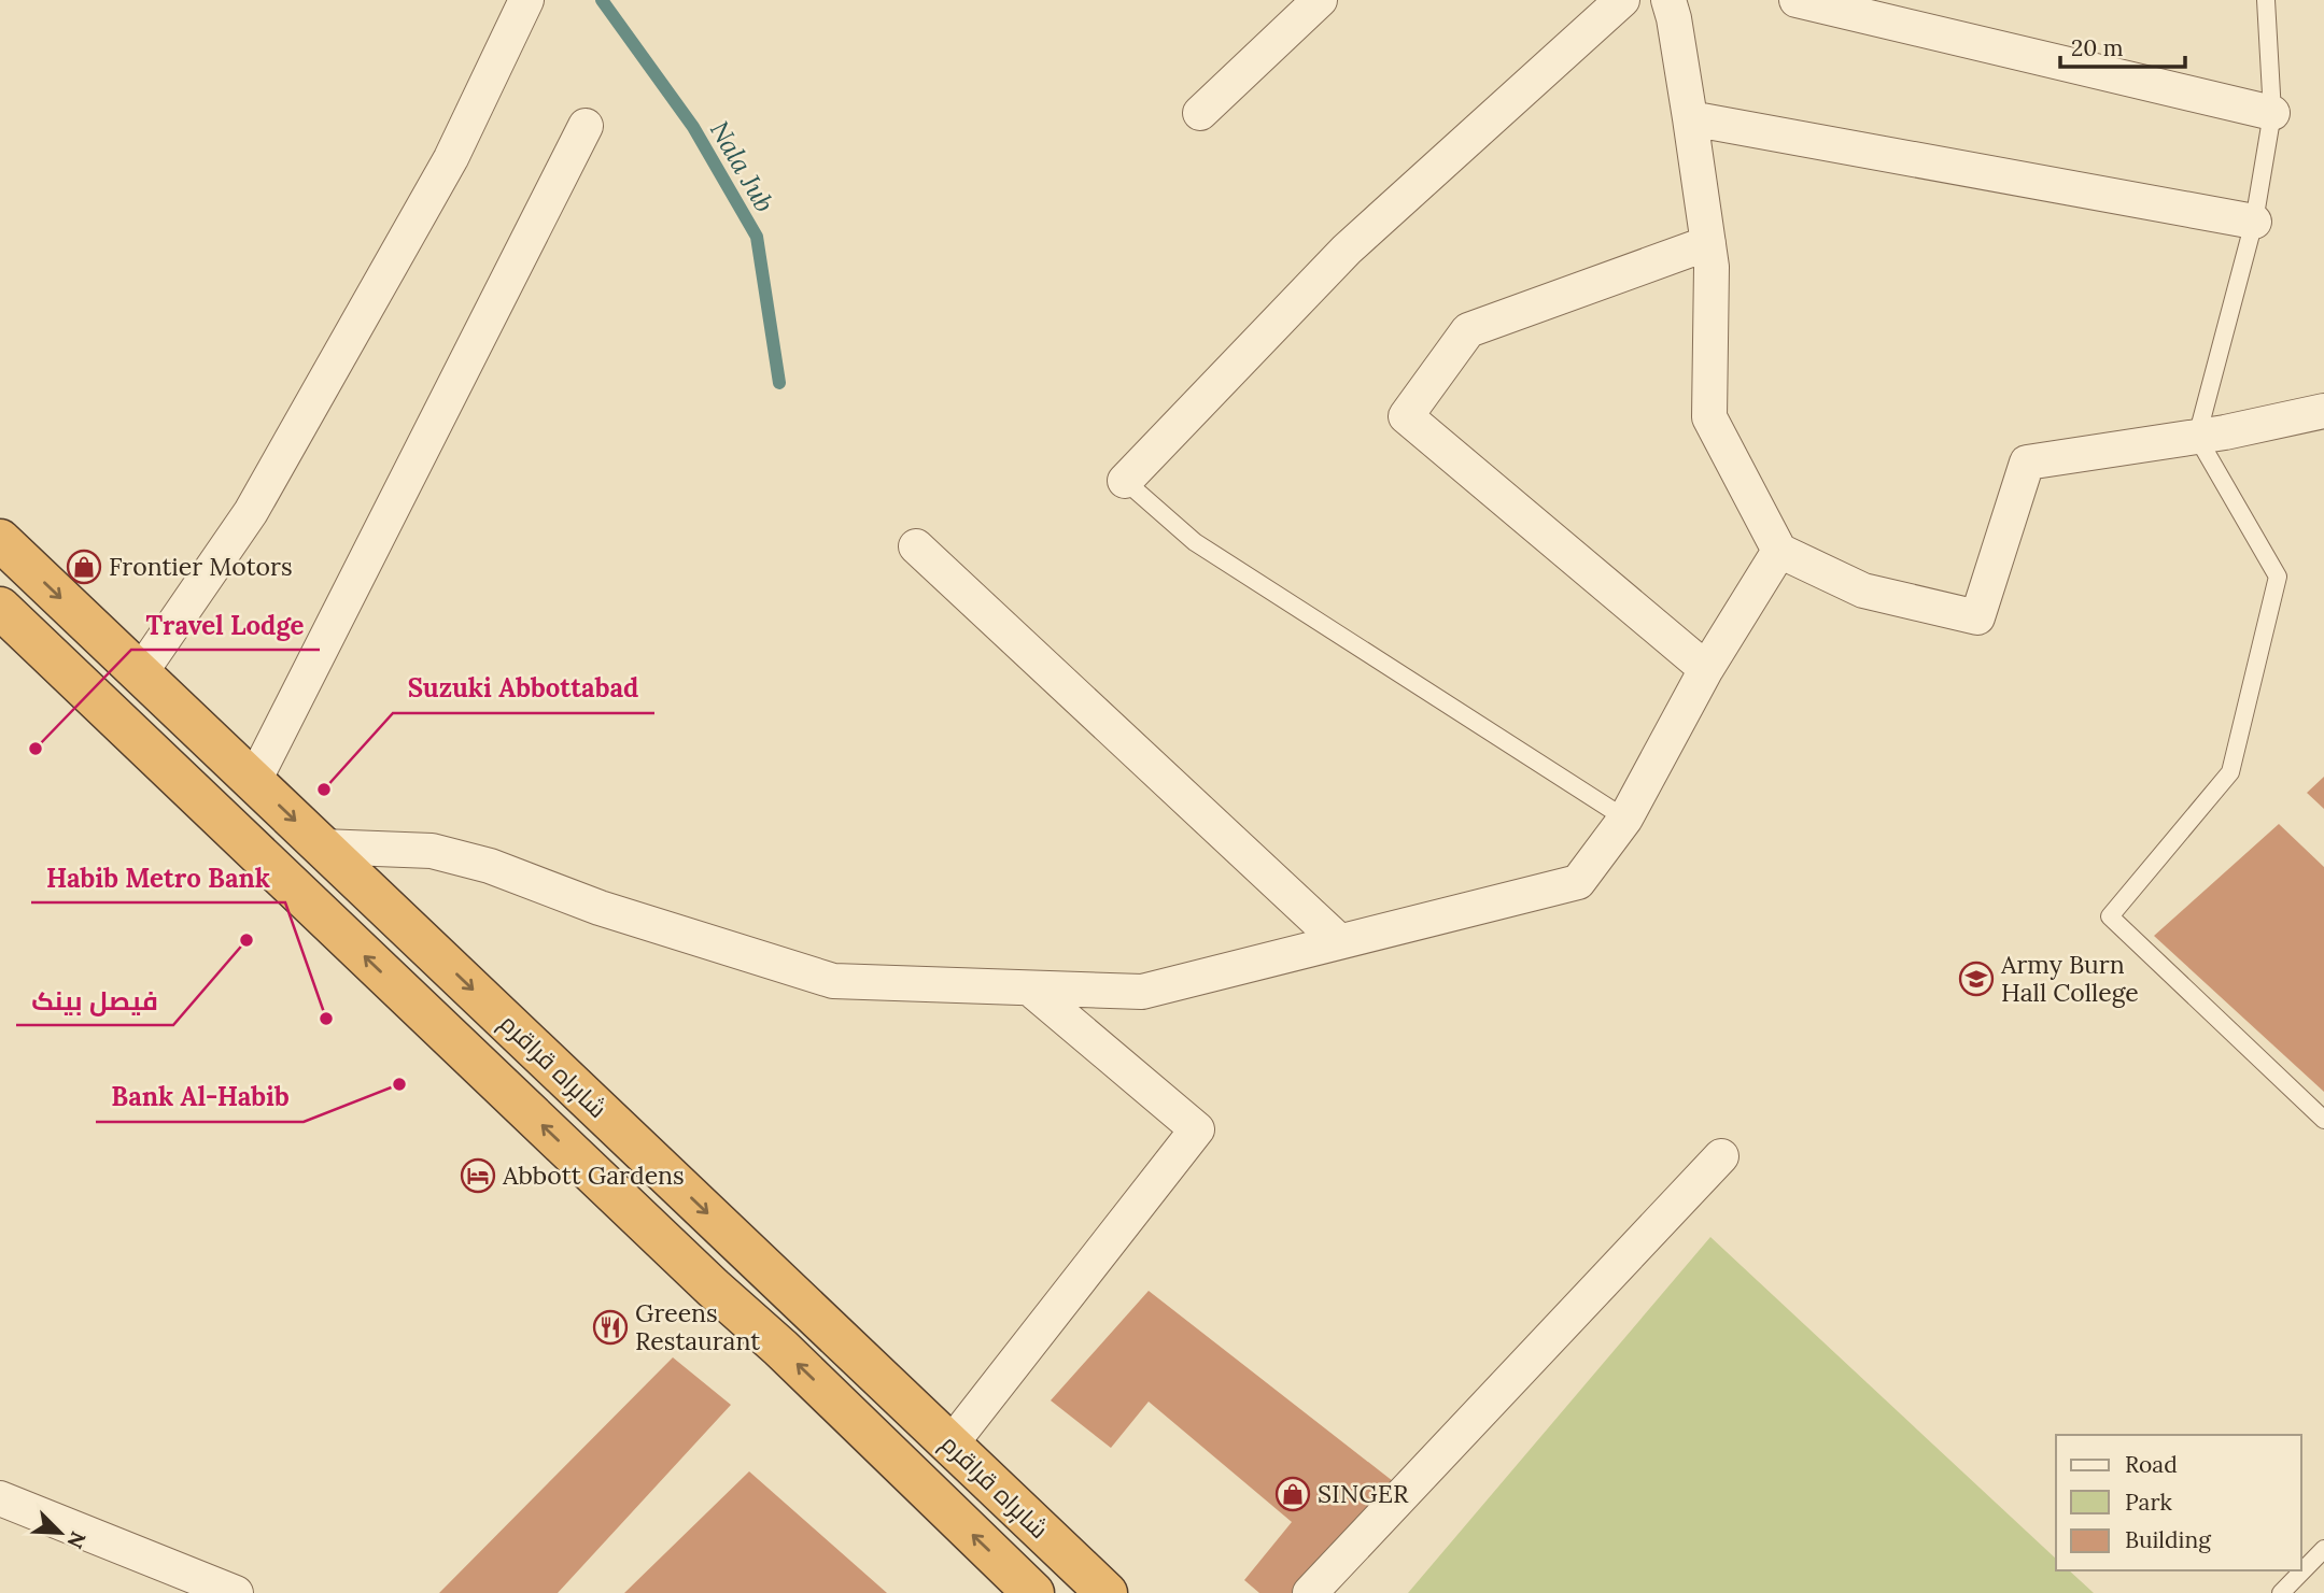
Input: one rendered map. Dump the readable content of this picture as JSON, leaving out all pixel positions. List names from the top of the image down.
{
  "streets": {
    "highway": ["شاہراہ قراقرم"]
  },
  "water": ["Nala Jub"],
  "places": {
    "shop": ["Frontier Motors", "SINGER"],
    "other": [
      "Travel Lodge",
      "Suzuki Abbottabad",
      "فیصل بینک",
      "Habib Metro Bank",
      "Bank Al-Habib"
    ],
    "school or university": ["Army Burn Hall College"],
    "hotel": ["Abbott Gardens"],
    "restaurant": ["Greens Restaurant"]
  },
  "legend": ["Road", "Park", "Building"],
  "scale_bar": "20 m",
  "north": "bottom right"
}
